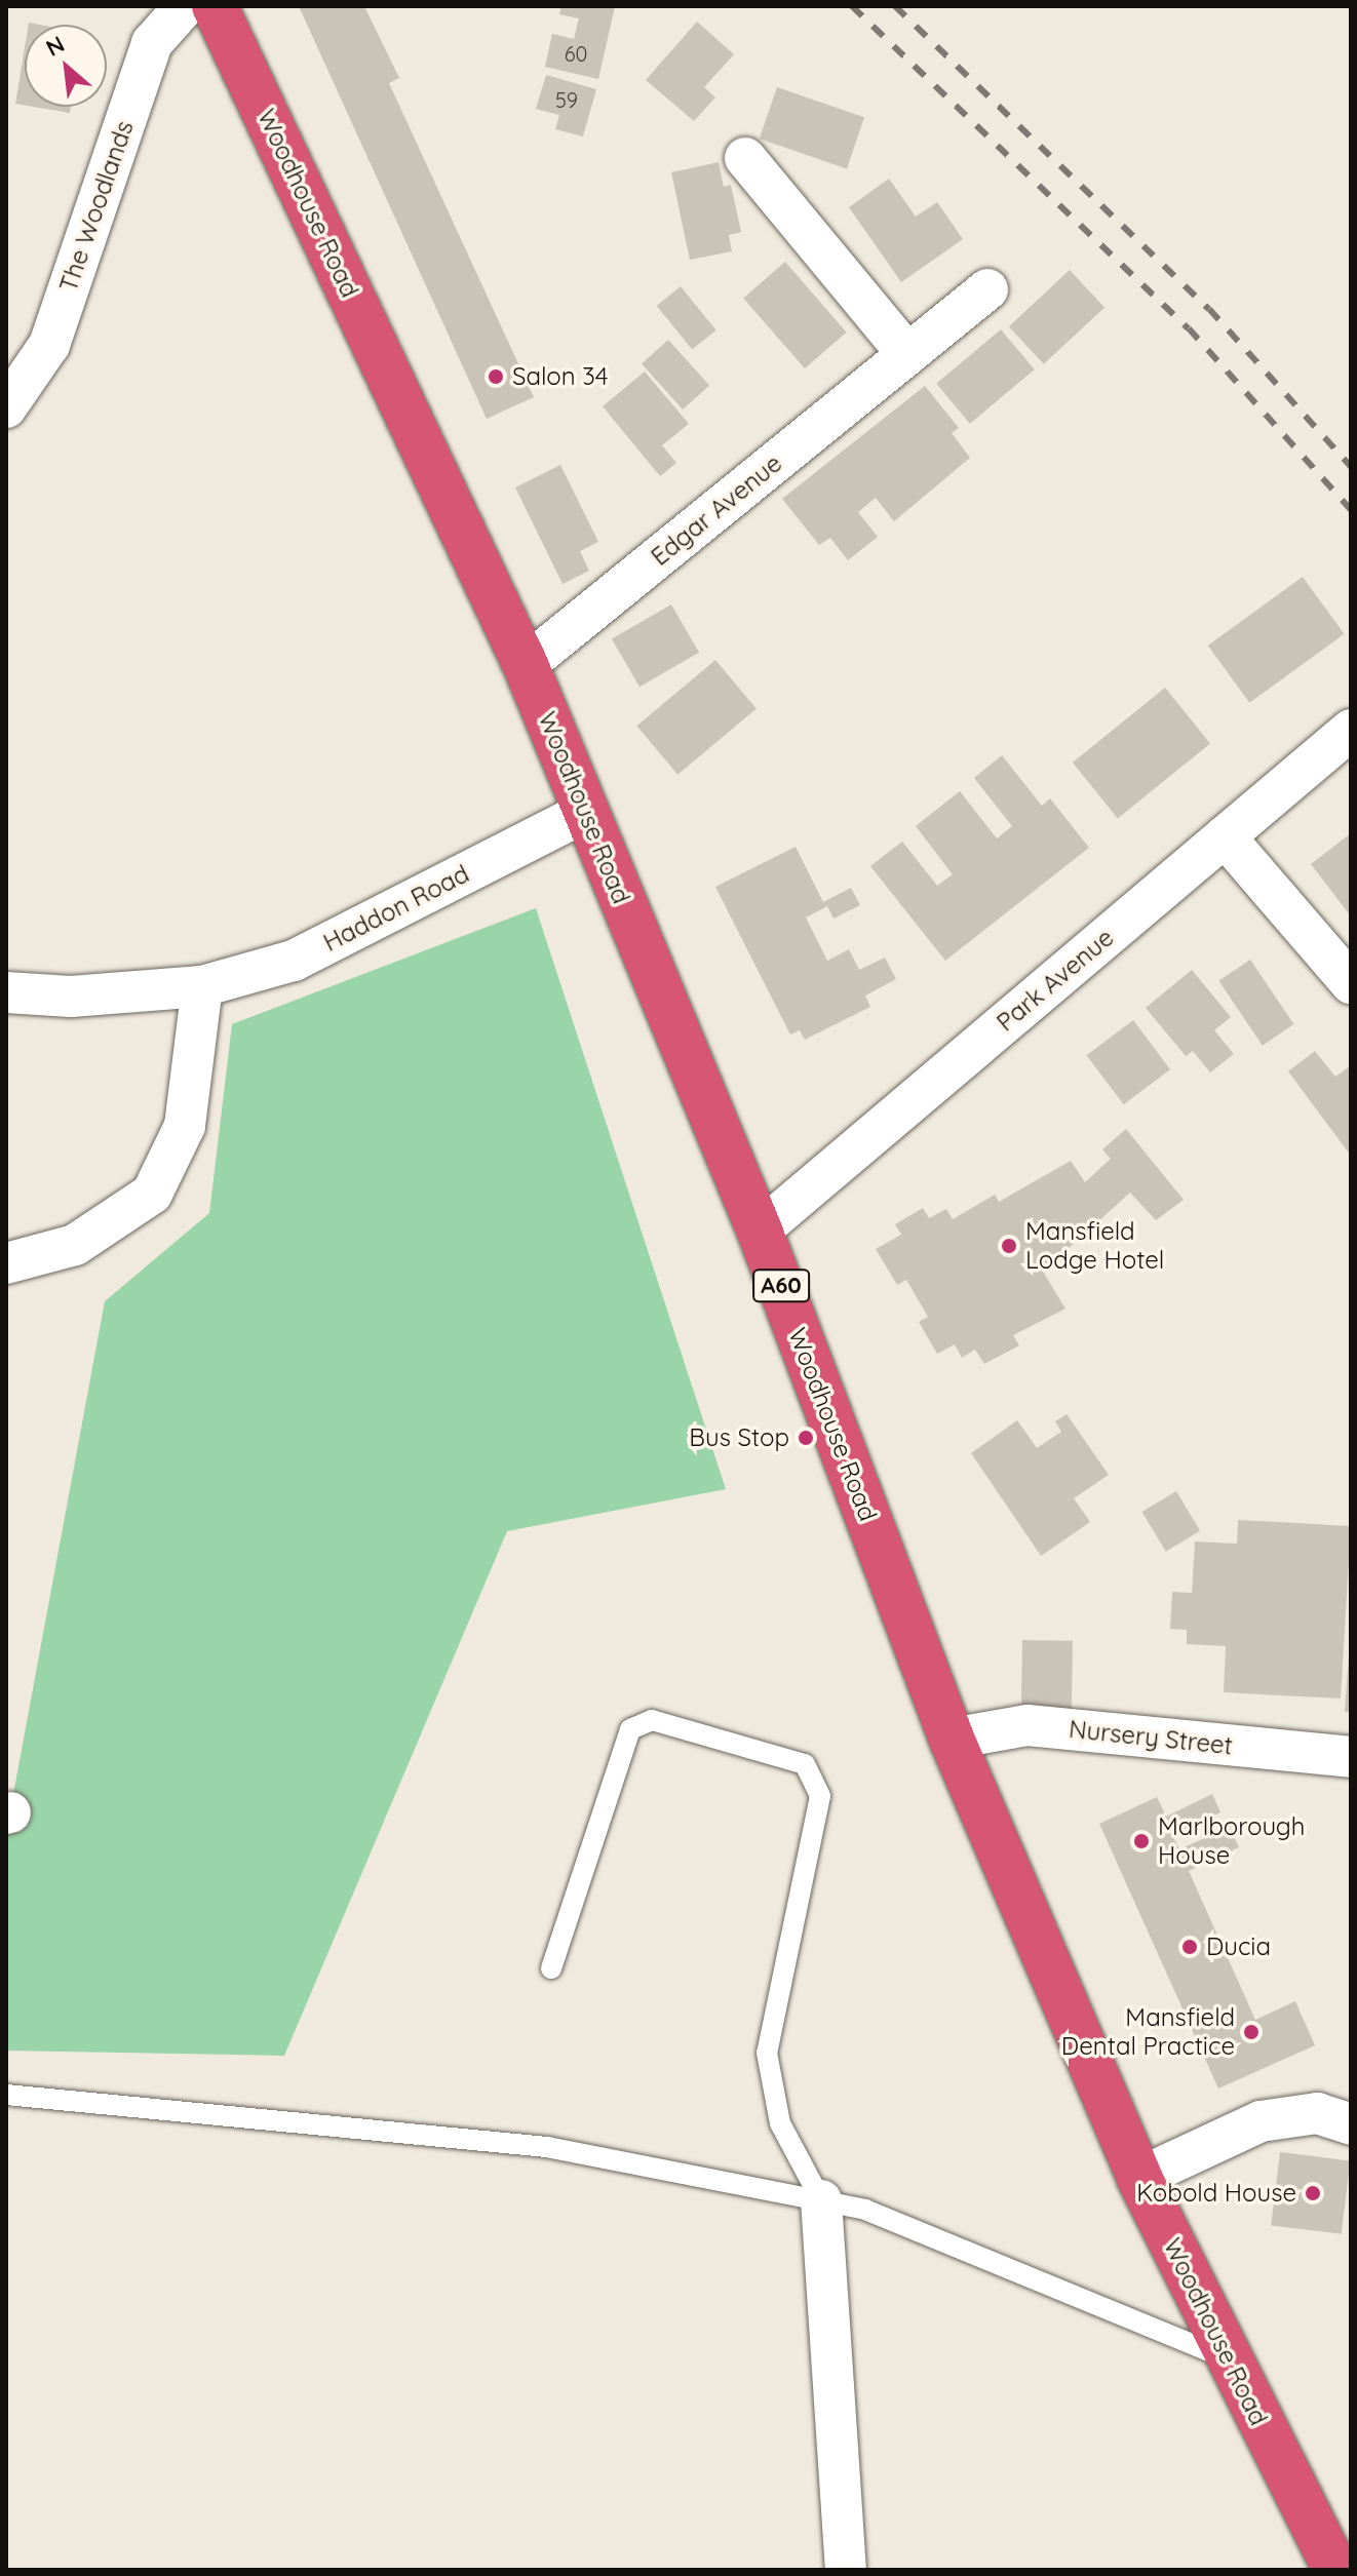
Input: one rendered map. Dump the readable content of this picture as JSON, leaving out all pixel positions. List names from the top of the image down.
{
  "streets": {
    "highway": ["Woodhouse Road", "A60"],
    "street": [
      "The Woodlands",
      "Edgar Avenue",
      "Haddon Road",
      "Park Avenue",
      "Nursery Street"
    ]
  },
  "crossings": [
    ["Woodhouse Road", "Edgar Avenue"],
    ["Woodhouse Road", "Haddon Road"],
    ["Woodhouse Road", "Park Avenue"],
    ["Woodhouse Road", "Nursery Street"]
  ],
  "places": [
    "Salon 34",
    "Mansfield Lodge Hotel",
    "Bus Stop",
    "Marlborough House",
    "Ducia",
    "Mansfield Dental Practice",
    "Kobold House"
  ],
  "house_numbers": ["60", "59"],
  "north": "top left"
}
